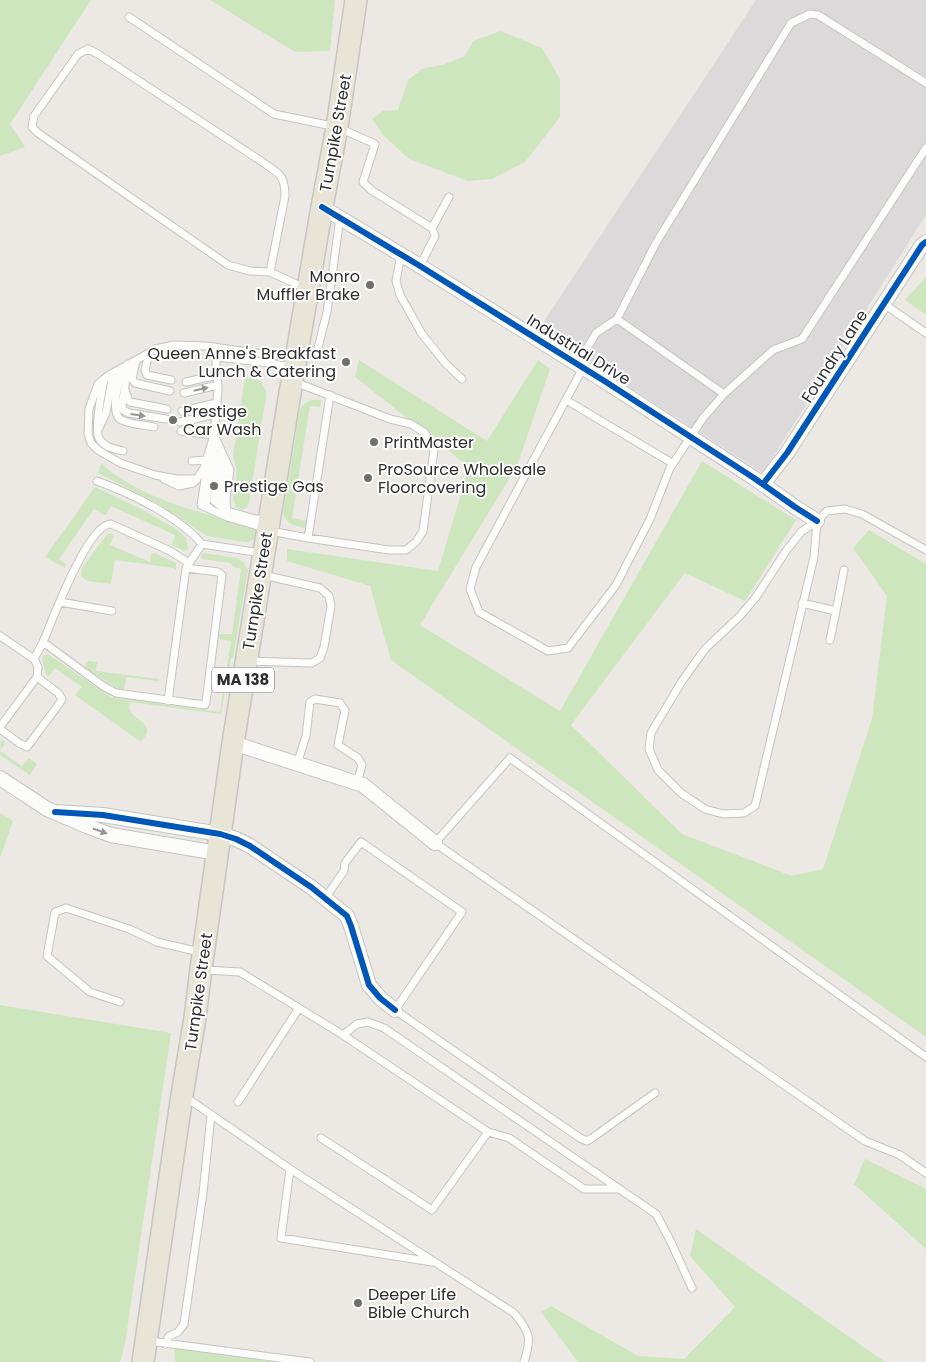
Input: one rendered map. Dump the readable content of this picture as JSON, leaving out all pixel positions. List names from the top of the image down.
{
  "streets": {
    "main road": ["Turnpike Street", "MA 138"],
    "street": ["Industrial Drive", "Foundry Lane"]
  },
  "crossings": [
    ["Turnpike Street", "Industrial Drive"],
    ["Industrial Drive", "Foundry Lane"]
  ],
  "places": [
    "Monro Muffler Brake",
    "Queen Anne's Breakfast Lunch & Catering",
    "Prestige Car Wash",
    "PrintMaster",
    "ProSource Wholesale Floorcovering",
    "Prestige Gas",
    "Deeper Life Bible Church"
  ]
}
